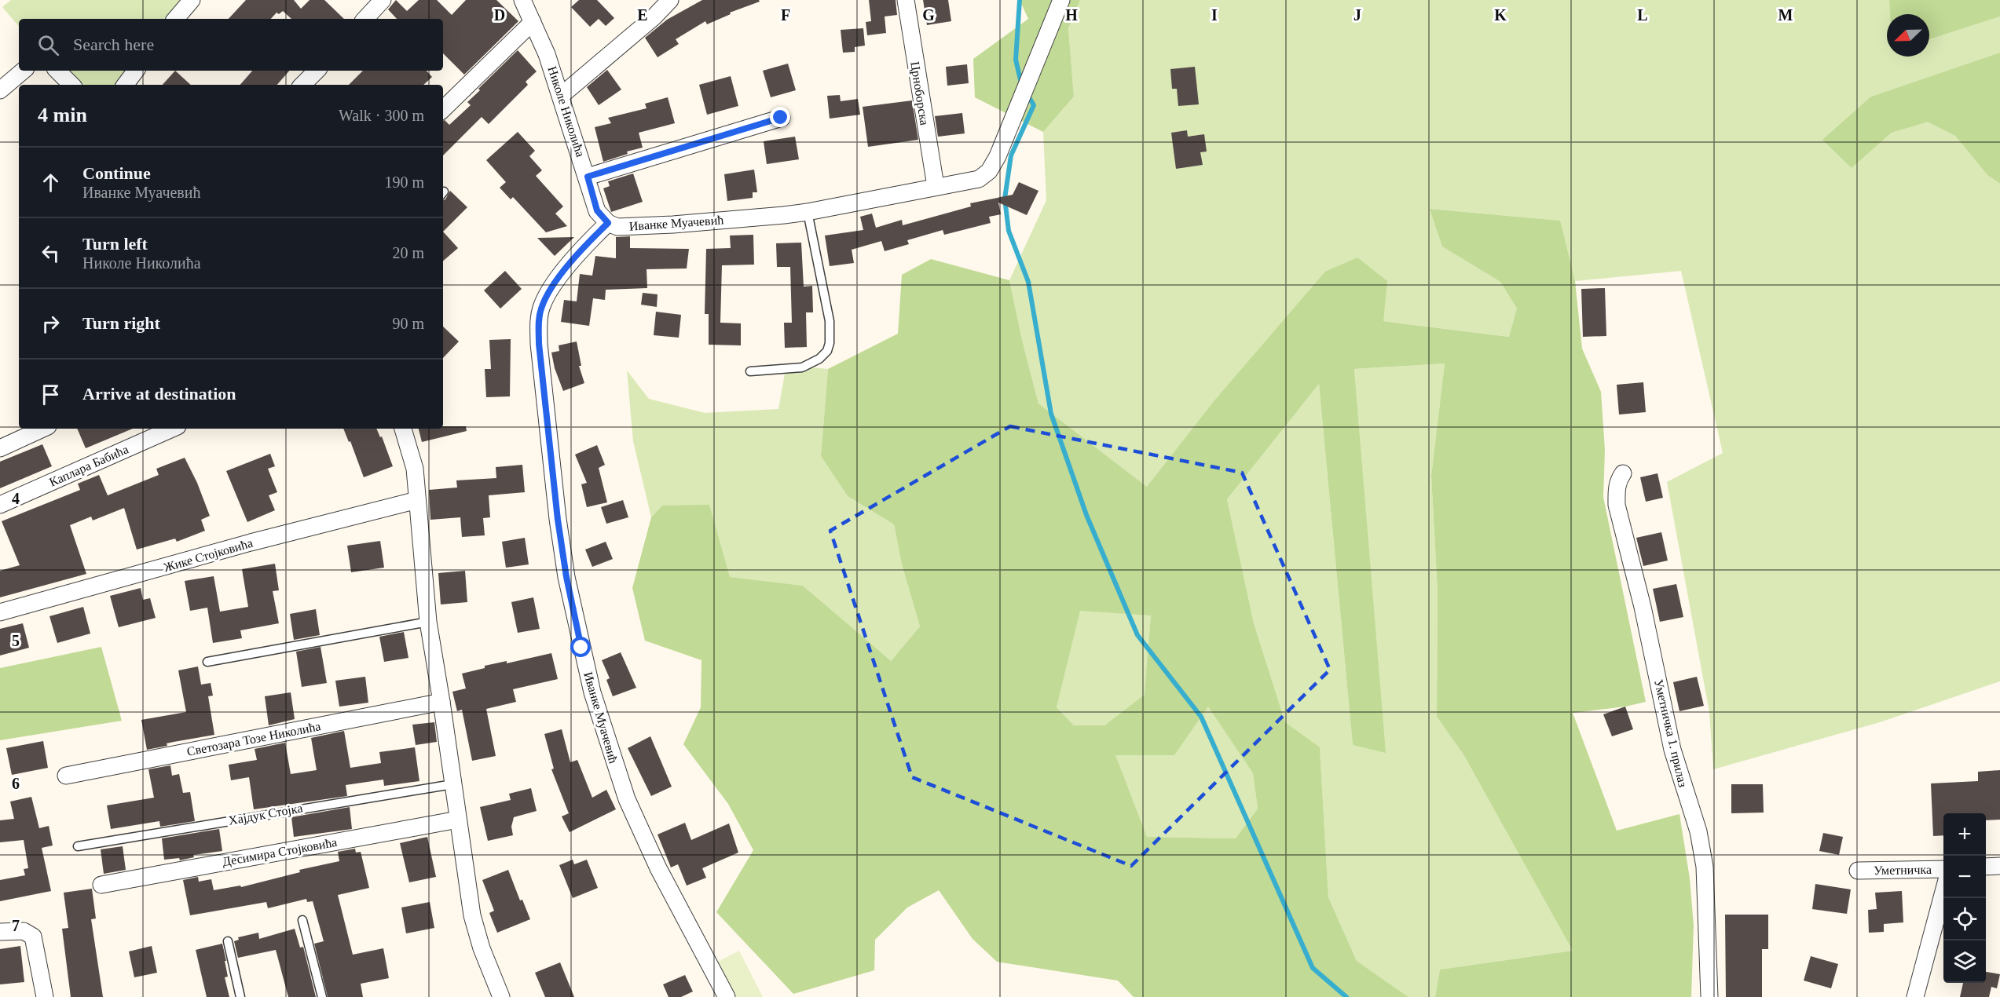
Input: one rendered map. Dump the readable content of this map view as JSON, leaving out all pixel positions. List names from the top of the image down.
{
  "streets": {
    "street": [
      "Црноборска",
      "Николе Николића",
      "Иванке Муачевић",
      "Каплара Бабића",
      "Жике Стојковића",
      "Уметничка 1. прилаз",
      "Светозара Тозе Николића",
      "Десимира Стојковића",
      "Уметничка"
    ],
    "lane": ["Хајдук Стојка"]
  },
  "crossings": [
    ["Црноборска", "Иванке Муачевић"],
    ["Николе Николића", "Иванке Муачевић"]
  ],
  "north": "bottom left",
  "page": {
    "search": "Search here",
    "heading": ["4 min", "Walk · 300 m"],
    "list": [
      ["Continue", "Иванке Муачевић", "190 m"],
      ["Turn left", "Николе Николића", "20 m"],
      ["Turn right", "90 m"],
      "Arrive at destination"
    ],
    "map_buttons": ["+", "−"]
  },
  "grid": {
    "columns": [
      "D",
      "E",
      "F",
      "G",
      "H",
      "I",
      "J",
      "K",
      "L",
      "M"
    ],
    "rows": [
      "4",
      "5",
      "6",
      "7"
    ]
  }
}
